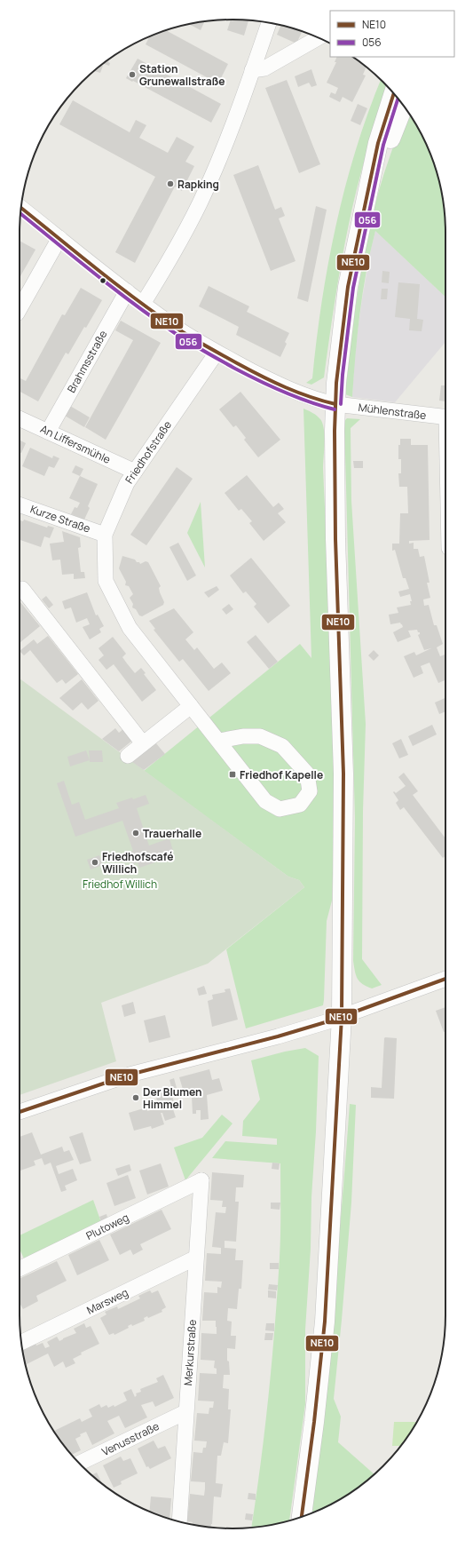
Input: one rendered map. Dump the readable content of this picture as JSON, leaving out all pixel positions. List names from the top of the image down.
{
  "streets": {
    "street": [
      "Brahmsstraße",
      "Mühlenstraße",
      "An Liffersmühle",
      "Friedhofstraße",
      "Kurze Straße",
      "Plutoweg",
      "Marsweg",
      "Merkurstraße",
      "Venusstraße"
    ]
  },
  "crossings": [
    ["Brahmsstraße", "Mühlenstraße"],
    ["Brahmsstraße", "An Liffersmühle"],
    ["Mühlenstraße", "Friedhofstraße"],
    ["An Liffersmühle", "Friedhofstraße"],
    ["Friedhofstraße", "Kurze Straße"],
    ["Plutoweg", "Merkurstraße"],
    ["Marsweg", "Merkurstraße"],
    ["Merkurstraße", "Venusstraße"]
  ],
  "parks": ["Friedhof Willich"],
  "places": {
    "other": [
      "Station Grunewallstraße",
      "Rapking",
      "Trauerhalle",
      "Friedhofscafé Willich",
      "Der Blumen Himmel"
    ],
    "transit": ["Friedhof Kapelle"]
  },
  "lines": ["transit line NE10", "transit line 056"],
  "legend": ["NE10", "056"]
}
